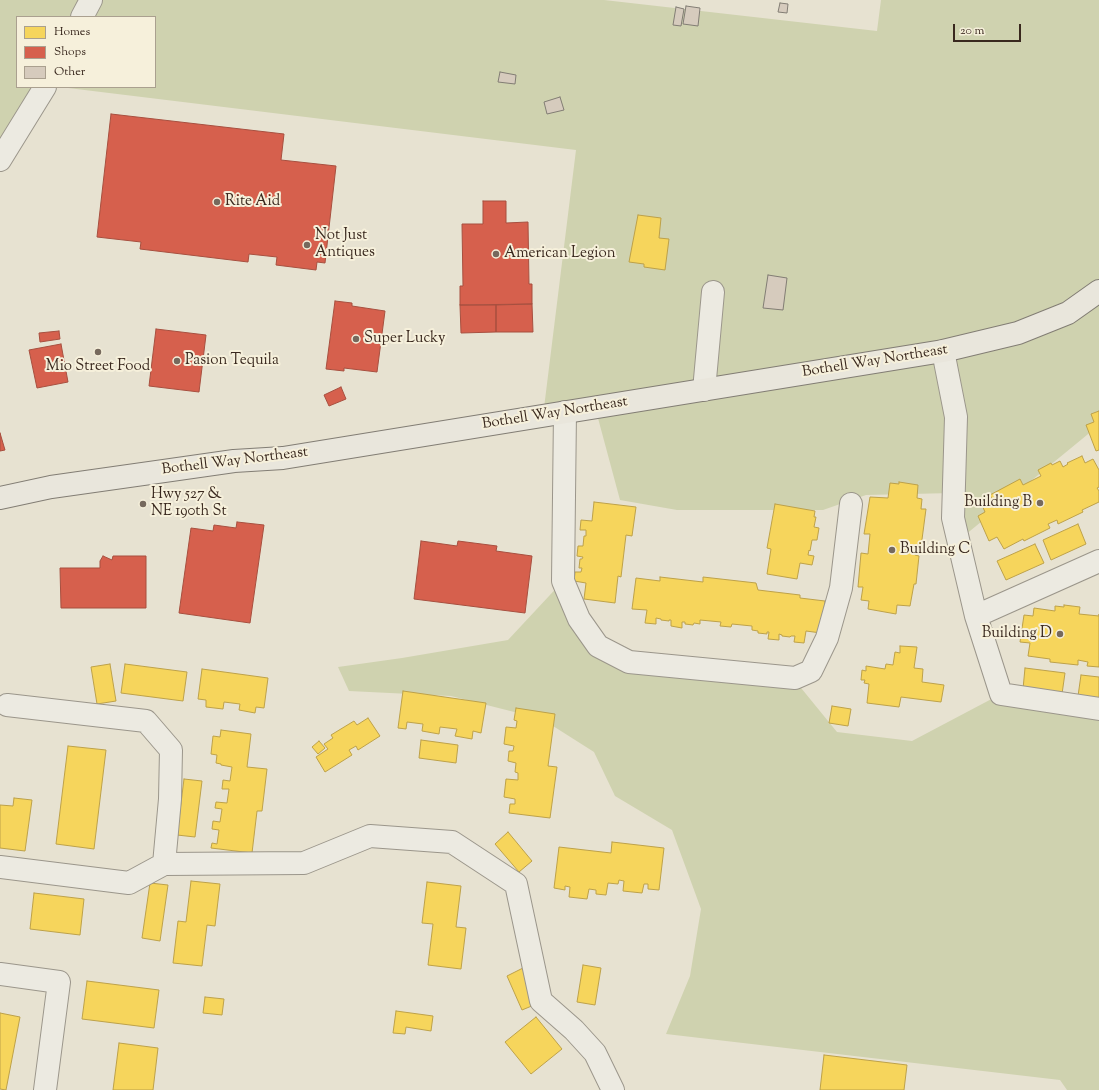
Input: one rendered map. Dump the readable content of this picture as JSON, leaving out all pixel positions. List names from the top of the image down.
{
  "streets": {
    "main road": ["Bothell Way Northeast"]
  },
  "places": [
    "Rite Aid",
    "Not Just Antiques",
    "American Legion",
    "Super Lucky",
    "Mio Street Food",
    "Pasion Tequila",
    "Building B",
    "Hwy 527 & NE 190th St",
    "Building C",
    "Building D"
  ],
  "legend": ["Homes", "Shops", "Other"],
  "scale_bar": "20 m"
}
